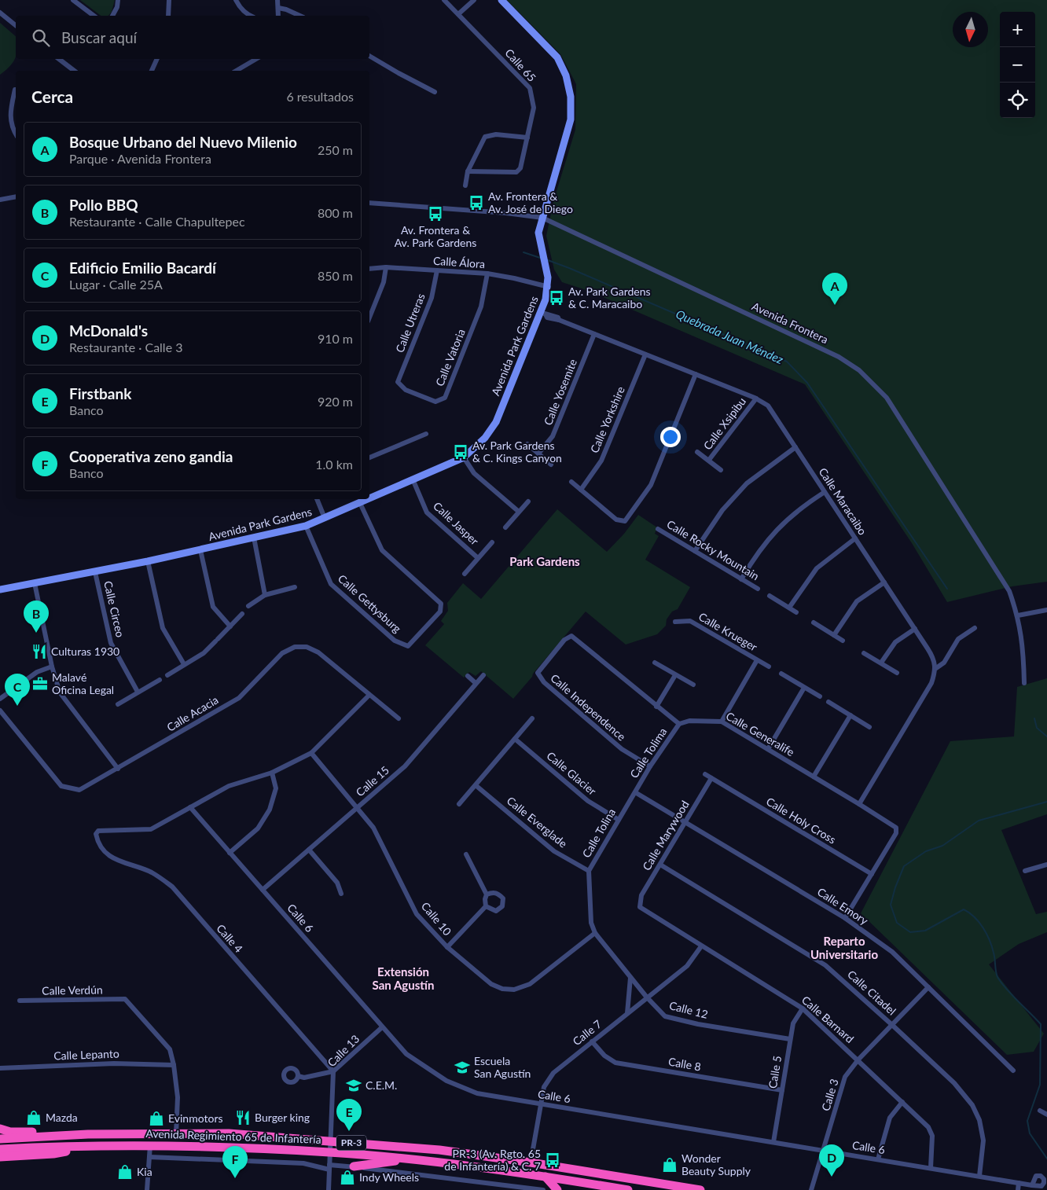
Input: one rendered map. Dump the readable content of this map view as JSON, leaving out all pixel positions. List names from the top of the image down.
{
  "streets": {
    "highway": ["Avenida Regimiento 65 de Infantería", "PR-3"],
    "street": [
      "Calle 65",
      "Calle Álora",
      "Calle Utreras",
      "Avenida Frontera",
      "Avenida Park Gardens",
      "Calle Vatoria",
      "Calle Yosemite",
      "Calle Yorkshire",
      "Calle Xsipibu",
      "Calle Maracaibo",
      "Calle Jasper",
      "Calle Rocky Mountain",
      "Calle Gettysburg",
      "Calle Circeo",
      "Calle Krueger",
      "Calle Independence",
      "Calle Acacia",
      "Calle Generalife",
      "Calle Tolima",
      "Calle Glacier",
      "Calle 15",
      "Calle Holy Cross",
      "Calle Everglade",
      "Calle Tolina",
      "Calle Marywood",
      "Calle Emory",
      "Calle 6",
      "Calle 10",
      "Calle 4",
      "Calle Verdún",
      "Calle Citadel",
      "Calle 12",
      "Calle Barnard",
      "Calle 7",
      "Calle 13",
      "Calle Lepanto",
      "Calle 8",
      "Calle 5",
      "Calle 3"
    ]
  },
  "crossings": [
    ["Calle Álora", "Calle Utreras"],
    ["Calle Álora", "Avenida Park Gardens"],
    ["Calle Álora", "Calle Vatoria"],
    ["Calle Utreras", "Calle Vatoria"],
    ["Avenida Frontera", "Avenida Park Gardens"],
    ["Avenida Park Gardens", "Calle Maracaibo"],
    ["Avenida Park Gardens", "Calle Jasper"],
    ["Avenida Park Gardens", "Calle Gettysburg"],
    ["Avenida Park Gardens", "Calle Circeo"],
    ["Calle Yosemite", "Calle Maracaibo"],
    ["Calle Yorkshire", "Calle Maracaibo"],
    ["Calle Xsipibu", "Calle Maracaibo"],
    ["Calle Independence", "Calle Tolima"],
    ["Calle Generalife", "Calle Tolima"],
    ["Calle Generalife", "Calle Holy Cross"],
    ["Calle Tolima", "Calle Tolina"],
    ["Calle Tolima", "Calle Emory"],
    ["Calle Glacier", "Calle Tolina"],
    ["Calle 15", "Calle 6"],
    ["Calle 15", "Calle 10"],
    ["Calle Holy Cross", "Calle Marywood"],
    ["Calle Everglade", "Calle Tolina"],
    ["Calle Tolina", "Calle Emory"],
    ["Calle Tolina", "Calle 10"],
    ["Calle Tolina", "Calle 12"],
    ["Calle Marywood", "Calle Emory"],
    ["Calle Marywood", "Calle Citadel"],
    ["Calle Marywood", "Calle Barnard"],
    ["Calle Emory", "Calle 3"],
    ["Calle 6", "Calle 4"],
    ["Calle 6", "Calle Citadel"],
    ["Calle 6", "Calle Barnard"],
    ["Calle 6", "Calle 7"],
    ["Calle 6", "Calle 13"],
    ["Calle 6", "Calle 5"],
    ["Calle 6", "Calle 3"],
    ["Calle 10", "Calle 12"],
    ["Calle 4", "Calle 13"],
    ["Calle Verdún", "Calle Lepanto"],
    ["Calle Citadel", "Calle 3"],
    ["Calle 12", "Calle 7"],
    ["Calle 12", "Calle 5"],
    ["Calle Barnard", "Calle 7"],
    ["Calle Barnard", "Calle 5"],
    ["Calle Barnard", "Calle 3"],
    ["Calle 7", "Calle 8"],
    ["Calle 7", "Avenida Regimiento 65 de Infantería"],
    ["Calle 13", "Avenida Regimiento 65 de Infantería"],
    ["Calle 8", "Calle 5"]
  ],
  "districts": ["Park Gardens", "Reparto Universitario", "Extensión San Agustín"],
  "water": ["Quebrada Juan Méndez"],
  "places": {
    "bus stop": [
      "Av. Frontera & Av. José de Diego",
      "Av. Frontera & Av. Park Gardens",
      "Av. Park Gardens & C. Maracaibo",
      "Av. Park Gardens & C. Kings Canyon",
      "PR-3 (Av. Rgto. 65 de Infantería) & C. 7"
    ],
    "restaurant": ["Culturas 1930", "Burger king"],
    "office": ["Malavé Oficina Legal"],
    "school or university": ["Escuela San Agustín", "C.E.M."],
    "shop": [
      "Mazda",
      "Evinmotors",
      "Wonder Beauty Supply",
      "Kia",
      "Indy Wheels"
    ]
  },
  "north": "bottom",
  "page": {
    "map_buttons": ["+", "−"],
    "search": "Buscar aquí",
    "heading": ["Cerca", "6 resultados"],
    "list": [
      {
        "mark": "A",
        "name": "Bosque Urbano del Nuevo Milenio",
        "note": "Parque · Avenida Frontera",
        "value": "250 m"
      },
      {
        "mark": "B",
        "name": "Pollo BBQ",
        "note": "Restaurante · Calle Chapultepec",
        "value": "800 m"
      },
      {
        "mark": "C",
        "name": "Edificio Emilio Bacardí",
        "note": "Lugar · Calle 25A",
        "value": "850 m"
      },
      {
        "mark": "D",
        "name": "McDonald's",
        "note": "Restaurante · Calle 3",
        "value": "910 m"
      },
      {
        "mark": "E",
        "name": "Firstbank",
        "note": "Banco",
        "value": "920 m"
      },
      {
        "mark": "F",
        "name": "Cooperativa zeno gandia",
        "note": "Banco",
        "value": "1.0 km"
      }
    ],
    "pins": [
      "A",
      "B",
      "C",
      "E",
      "D",
      "F"
    ]
  }
}
